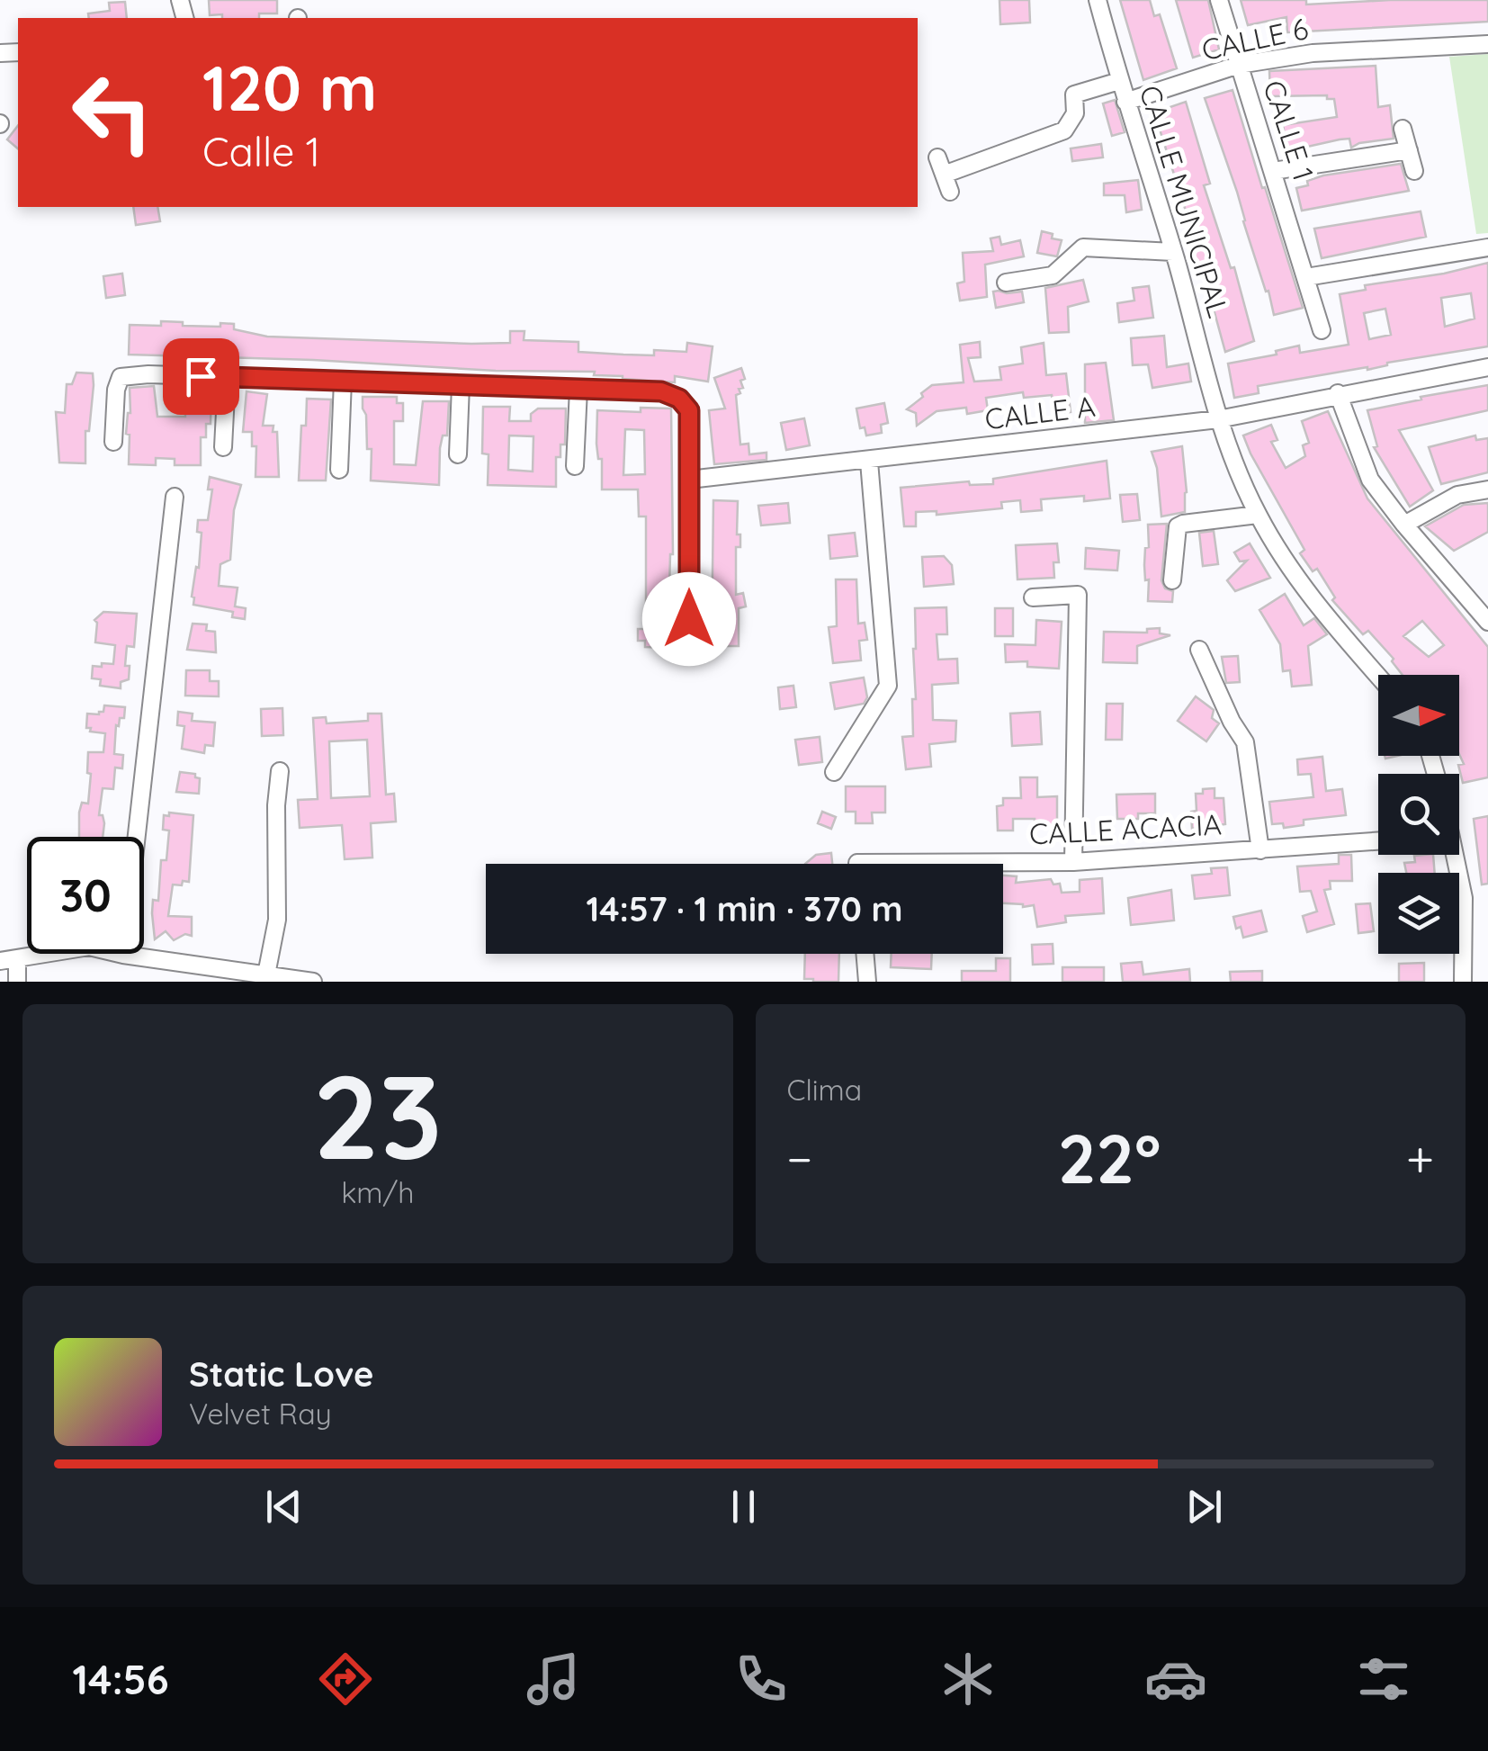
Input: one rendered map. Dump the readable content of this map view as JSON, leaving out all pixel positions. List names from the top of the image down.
{
  "streets": {
    "street": [
      "CALLE 6",
      "CALLE 1",
      "CALLE MUNICIPAL",
      "CALLE A",
      "CALLE ACACIA"
    ]
  },
  "crossings": [
    ["CALLE 6", "CALLE 1"],
    ["CALLE 6", "CALLE MUNICIPAL"],
    ["CALLE MUNICIPAL", "CALLE A"]
  ],
  "north": "right",
  "page": {
    "turn": ["120 m", "Calle 1"],
    "limit": "30",
    "trip": "14:57 · 1 min · 370 m",
    "tile": [
      ["23", "km/h"],
      "Clima"
    ],
    "heat": ["−", "22°", "+"],
    "song": ["Static Love", "Velvet Ray"],
    "tabs": "14:56"
  }
}
